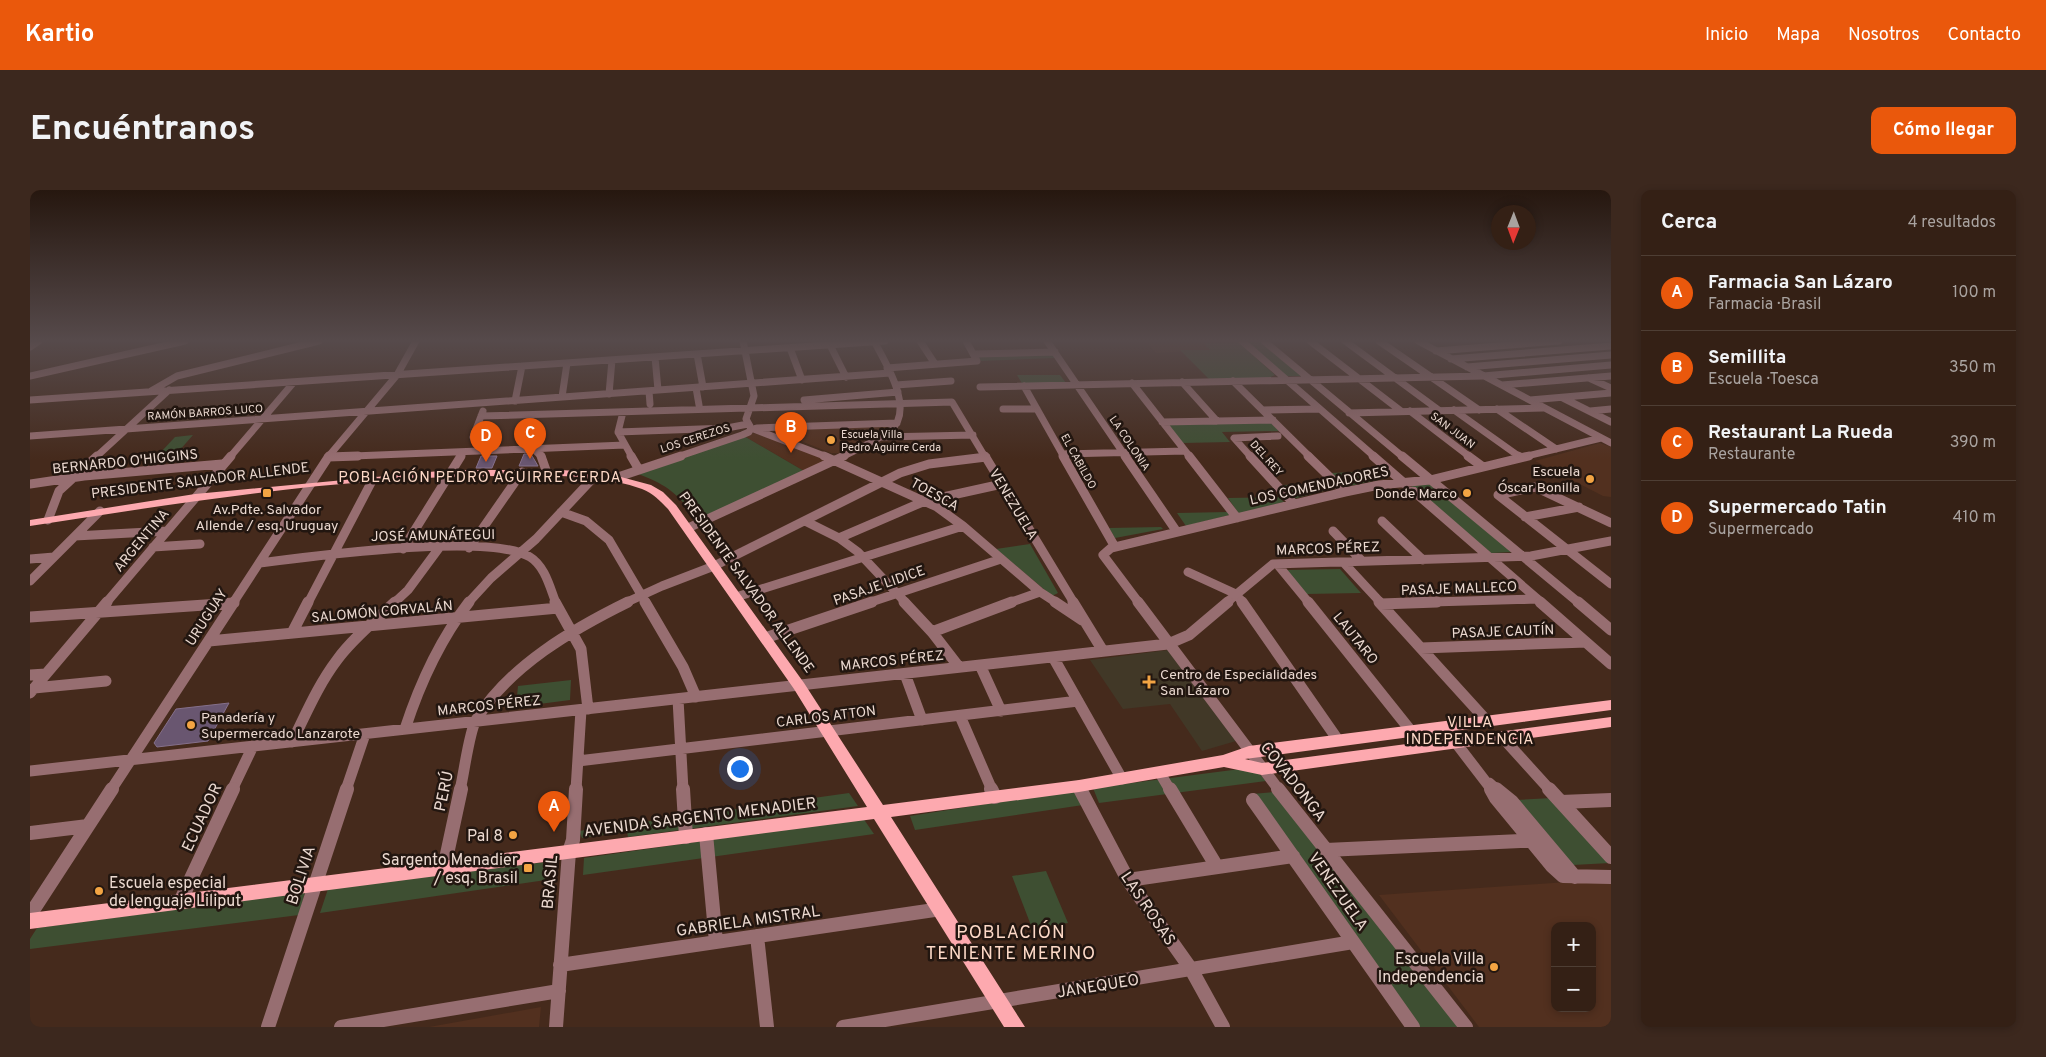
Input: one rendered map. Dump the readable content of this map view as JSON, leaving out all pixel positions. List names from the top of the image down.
{
  "streets": {
    "main road": ["PRESIDENTE SALVADOR ALLENDE", "AVENIDA SARGENTO MENADIER"],
    "street": [
      "RAMÓN BARROS LUCO",
      "SAN JUAN",
      "LOS CEREZOS",
      "LA COLONIA",
      "DEL REY",
      "BERNARDO O'HIGGINS",
      "EL CABILDO",
      "LOS COMENDADORES",
      "TOESCA",
      "VENEZUELA",
      "JOSÉ AMUNÁTEGUI",
      "ARGENTINA",
      "MARCOS PÉREZ",
      "PASAJE LIDICE",
      "PASAJE MALLECO",
      "SALOMÓN CORVALÁN",
      "URUGUAY",
      "PASAJE CAUTÍN",
      "LAUTARO",
      "CARLOS ATTON",
      "COVADONGA",
      "PERÚ",
      "ECUADOR",
      "BOLIVIA",
      "BRASIL",
      "LAS ROSAS",
      "GABRIELA MISTRAL",
      "JANEQUEO"
    ]
  },
  "crossings": [
    ["RAMÓN BARROS LUCO", "LOS CEREZOS"],
    ["RAMÓN BARROS LUCO", "ARGENTINA"],
    ["RAMÓN BARROS LUCO", "URUGUAY"],
    ["SAN JUAN", "LOS COMENDADORES"],
    ["LOS CEREZOS", "PRESIDENTE SALVADOR ALLENDE"],
    ["LOS CEREZOS", "TOESCA"],
    ["LA COLONIA", "LOS COMENDADORES"],
    ["DEL REY", "LOS COMENDADORES"],
    ["BERNARDO O'HIGGINS", "ARGENTINA"],
    ["EL CABILDO", "LOS COMENDADORES"],
    ["PRESIDENTE SALVADOR ALLENDE", "ARGENTINA"],
    ["PRESIDENTE SALVADOR ALLENDE", "MARCOS PÉREZ"],
    ["PRESIDENTE SALVADOR ALLENDE", "PASAJE LIDICE"],
    ["PRESIDENTE SALVADOR ALLENDE", "URUGUAY"],
    ["PRESIDENTE SALVADOR ALLENDE", "CARLOS ATTON"],
    ["PRESIDENTE SALVADOR ALLENDE", "AVENIDA SARGENTO MENADIER"],
    ["PRESIDENTE SALVADOR ALLENDE", "GABRIELA MISTRAL"],
    ["PRESIDENTE SALVADOR ALLENDE", "JANEQUEO"],
    ["LOS COMENDADORES", "COVADONGA"],
    ["TOESCA", "VENEZUELA"],
    ["TOESCA", "PASAJE LIDICE"],
    ["VENEZUELA", "MARCOS PÉREZ"],
    ["VENEZUELA", "JANEQUEO"],
    ["JOSÉ AMUNÁTEGUI", "URUGUAY"],
    ["MARCOS PÉREZ", "URUGUAY"],
    ["MARCOS PÉREZ", "LAUTARO"],
    ["MARCOS PÉREZ", "COVADONGA"],
    ["MARCOS PÉREZ", "PERÚ"],
    ["MARCOS PÉREZ", "ECUADOR"],
    ["MARCOS PÉREZ", "BOLIVIA"],
    ["MARCOS PÉREZ", "BRASIL"],
    ["SALOMÓN CORVALÁN", "URUGUAY"],
    ["LAUTARO", "AVENIDA SARGENTO MENADIER"],
    ["CARLOS ATTON", "BRASIL"],
    ["COVADONGA", "AVENIDA SARGENTO MENADIER"],
    ["PERÚ", "AVENIDA SARGENTO MENADIER"],
    ["AVENIDA SARGENTO MENADIER", "ECUADOR"],
    ["AVENIDA SARGENTO MENADIER", "BOLIVIA"],
    ["AVENIDA SARGENTO MENADIER", "BRASIL"],
    ["AVENIDA SARGENTO MENADIER", "LAS ROSAS"],
    ["BRASIL", "GABRIELA MISTRAL"],
    ["LAS ROSAS", "JANEQUEO"]
  ],
  "districts": ["POBLACIÓN PEDRO AGUIRRE CERDA", "VILLA INDEPENDENCIA", "POBLACIÓN TENIENTE MERINO"],
  "places": {
    "other": [
      "Escuela Villa Pedro Aguirre Cerda",
      "Escuela Óscar Bonilla",
      "Donde Marco",
      "Panadería y Supermercado Lanzarote",
      "Pal 8",
      "Escuela especial de lenguaje Liliput",
      "Escuela Villa Independencia"
    ],
    "transit": ["Av.Pdte. Salvador Allende / esq. Uruguay", "Sargento Menadier / esq. Brasil"],
    "health": ["Centro de Especialidades San Lázaro"]
  },
  "north": "bottom",
  "page": {
    "header": "Kartio",
    "nav": [
      "Inicio",
      "Mapa",
      "Nosotros",
      "Contacto"
    ],
    "buttons": "Cómo llegar",
    "title": "Encuéntranos",
    "heading": ["Cerca", "4 resultados"],
    "list": [
      {
        "mark": "A",
        "name": "Farmacia San Lázaro",
        "note": "Farmacia · Brasil",
        "value": "100 m"
      },
      {
        "mark": "B",
        "name": "Semillita",
        "note": "Escuela · Toesca",
        "value": "350 m"
      },
      {
        "mark": "C",
        "name": "Restaurant La Rueda",
        "note": "Restaurante",
        "value": "390 m"
      },
      {
        "mark": "D",
        "name": "Supermercado Tatin",
        "note": "Supermercado",
        "value": "410 m"
      }
    ],
    "pins": [
      "B",
      "C",
      "D",
      "A"
    ],
    "map_buttons": ["+", "−"]
  }
}
